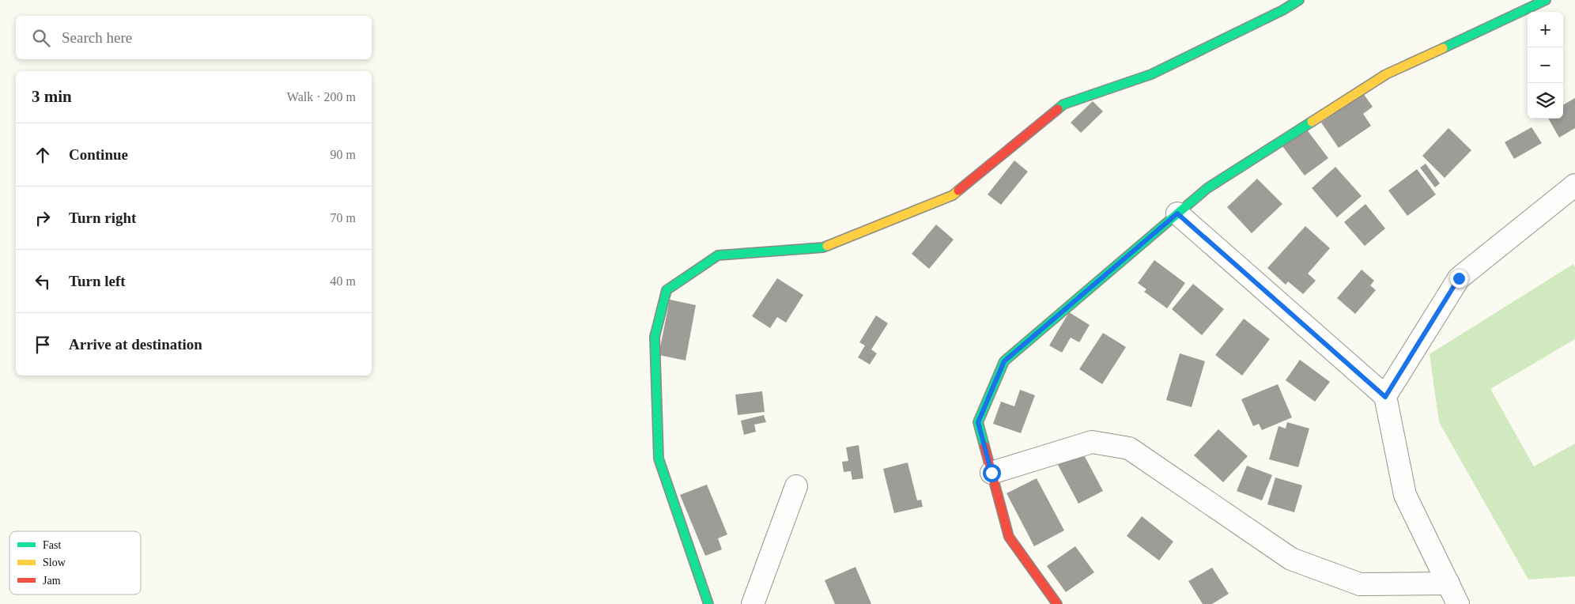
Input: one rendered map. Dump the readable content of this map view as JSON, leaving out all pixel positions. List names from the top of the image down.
{
  "legend": ["Fast", "Slow", "Jam"],
  "page": {
    "map_buttons": ["+", "−"],
    "search": "Search here",
    "heading": ["3 min", "Walk · 200 m"],
    "list": [
      ["Continue", "90 m"],
      ["Turn right", "70 m"],
      ["Turn left", "40 m"],
      "Arrive at destination"
    ]
  }
}
